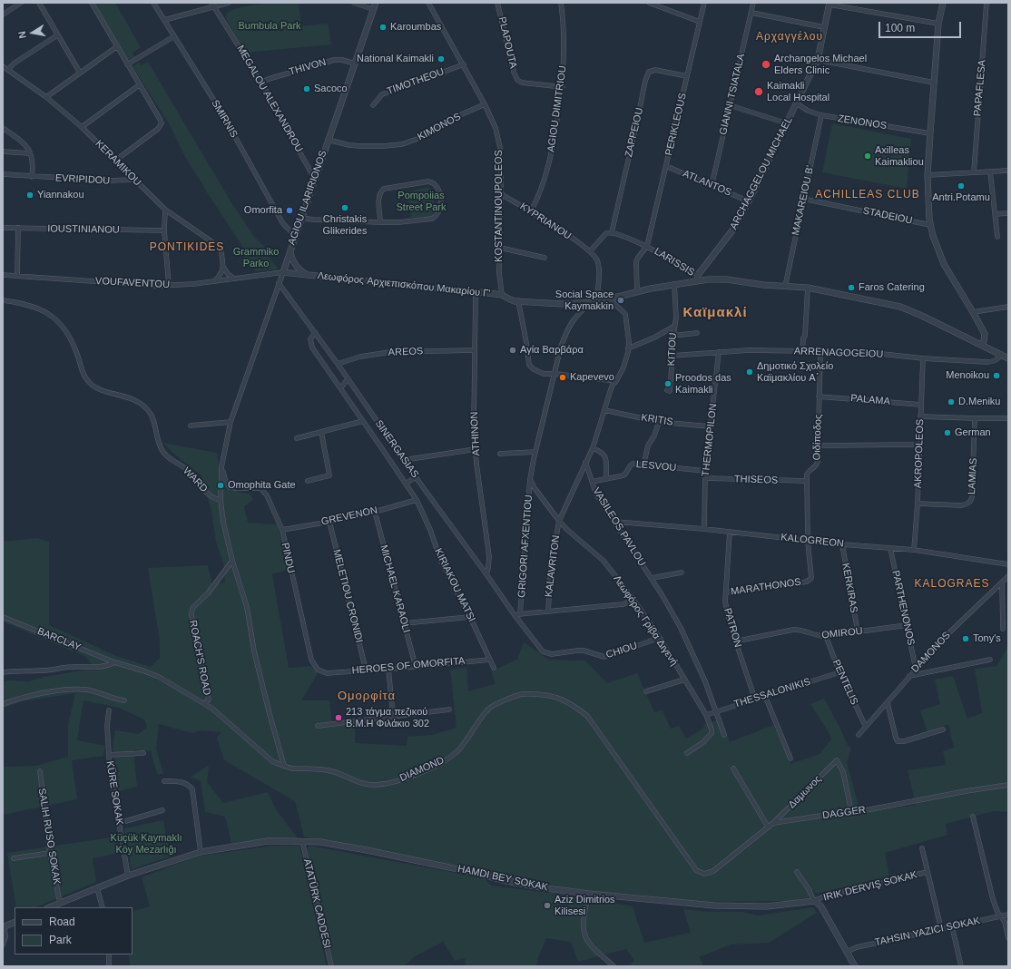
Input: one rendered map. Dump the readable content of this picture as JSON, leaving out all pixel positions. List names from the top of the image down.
{
  "streets": {
    "street": [
      "PLAPOUTA",
      "THIVON",
      "TIMOTHEOU",
      "PAPAFLESA",
      "GIANNI TSIATALA",
      "MEGALOU ALEXANDROU",
      "AGIOU DIMITRIOU",
      "SMIRNIS",
      "ZENONOS",
      "PERIKLEOUS",
      "KIMONOS",
      "ZAPPEIOU",
      "KERAMIKOU",
      "ARCHAGGELOU MICHAEL",
      "EVRIPIDOU",
      "ATLANTOS",
      "AGIOU ILARIRIONOS",
      "MAKAREIOU B'",
      "KOSTANTINOUPOLEOS",
      "STADEIOU",
      "KYPRIANOU",
      "IOUSTINIANOU",
      "LARISSIS",
      "VOUFAVENTOU",
      "Λεωφόρος Αρχιεπισκόπου Μακαρίου Γ'",
      "KITIOU",
      "AREOS",
      "ARRENAGOGEIOU",
      "PALAMA",
      "KRITIS",
      "ATHINON",
      "Οιδίποδος",
      "THERMOPILON",
      "SINERGASIAS",
      "AKROPOLEOS",
      "LESVOU",
      "LAMIAS",
      "WARD",
      "THISEOS",
      "GREVENON",
      "VASILEOS PAVLOU",
      "KALOGREON",
      "GRIGORI AFXENTIOU",
      "PINDU",
      "KALAVRITON",
      "KIRIAKOU MATSI",
      "MARATHONOS",
      "KERKIRAS",
      "MICHAEL KARAOLI",
      "MELETIOU CRONIDI",
      "PARTHENONOS",
      "Λεωφόρος Γρίβα Διγενή",
      "PATRON",
      "OMIROU",
      "BARCLAY",
      "CHIOU",
      "DAMONOS",
      "ROACH'S ROAD",
      "HEROES OF OMORFITA",
      "PENTELIS",
      "THESSALONIKIS",
      "DIAMOND",
      "Δαμωνος",
      "KÜRE SOKAK",
      "DAGGER",
      "SALIH RUSO SOKAK",
      "HAMDI BEY SOKAK",
      "ATATÜRK CADDESI"
    ]
  },
  "crossings": [
    ["PLAPOUTA", "AGIOU DIMITRIOU"],
    ["THIVON", "MEGALOU ALEXANDROU"],
    ["THIVON", "AGIOU ILARIRIONOS"],
    ["TIMOTHEOU", "KOSTANTINOUPOLEOS"],
    ["GIANNI TSIATALA", "ATLANTOS"],
    ["MEGALOU ALEXANDROU", "AGIOU ILARIRIONOS"],
    ["AGIOU DIMITRIOU", "KYPRIANOU"],
    ["SMIRNIS", "AGIOU ILARIRIONOS"],
    ["ZENONOS", "ARCHAGGELOU MICHAEL"],
    ["ZENONOS", "MAKAREIOU B'"],
    ["PERIKLEOUS", "ZAPPEIOU"],
    ["PERIKLEOUS", "ATLANTOS"],
    ["PERIKLEOUS", "LARISSIS"],
    ["KIMONOS", "AGIOU ILARIRIONOS"],
    ["KIMONOS", "KOSTANTINOUPOLEOS"],
    ["ZAPPEIOU", "LARISSIS"],
    ["KERAMIKOU", "EVRIPIDOU"],
    ["ARCHAGGELOU MICHAEL", "ATLANTOS"],
    ["ARCHAGGELOU MICHAEL", "LARISSIS"],
    ["ARCHAGGELOU MICHAEL", "Λεωφόρος Αρχιεπισκόπου Μακαρίου Γ'"],
    ["AGIOU ILARIRIONOS", "VOUFAVENTOU"],
    ["AGIOU ILARIRIONOS", "Λεωφόρος Αρχιεπισκόπου Μακαρίου Γ'"],
    ["AGIOU ILARIRIONOS", "SINERGASIAS"],
    ["AGIOU ILARIRIONOS", "WARD"],
    ["AGIOU ILARIRIONOS", "PINDU"],
    ["MAKAREIOU B'", "STADEIOU"],
    ["MAKAREIOU B'", "Λεωφόρος Αρχιεπισκόπου Μακαρίου Γ'"],
    ["KOSTANTINOUPOLEOS", "KYPRIANOU"],
    ["KOSTANTINOUPOLEOS", "Λεωφόρος Αρχιεπισκόπου Μακαρίου Γ'"],
    ["LARISSIS", "Λεωφόρος Αρχιεπισκόπου Μακαρίου Γ'"],
    ["VOUFAVENTOU", "Λεωφόρος Αρχιεπισκόπου Μακαρίου Γ'"],
    ["Λεωφόρος Αρχιεπισκόπου Μακαρίου Γ'", "KITIOU"],
    ["Λεωφόρος Αρχιεπισκόπου Μακαρίου Γ'", "ARRENAGOGEIOU"],
    ["Λεωφόρος Αρχιεπισκόπου Μακαρίου Γ'", "ATHINON"],
    ["KITIOU", "ARRENAGOGEIOU"],
    ["AREOS", "ATHINON"],
    ["AREOS", "SINERGASIAS"],
    ["ARRENAGOGEIOU", "Οιδίποδος"],
    ["ARRENAGOGEIOU", "THERMOPILON"],
    ["ARRENAGOGEIOU", "AKROPOLEOS"],
    ["PALAMA", "Οιδίποδος"],
    ["PALAMA", "AKROPOLEOS"],
    ["KRITIS", "THERMOPILON"],
    ["ATHINON", "SINERGASIAS"],
    ["Οιδίποδος", "THISEOS"],
    ["THERMOPILON", "LESVOU"],
    ["THERMOPILON", "THISEOS"],
    ["THERMOPILON", "KALOGREON"],
    ["SINERGASIAS", "KIRIAKOU MATSI"],
    ["SINERGASIAS", "CHIOU"],
    ["AKROPOLEOS", "LAMIAS"],
    ["AKROPOLEOS", "KALOGREON"],
    ["LESVOU", "VASILEOS PAVLOU"],
    ["GREVENON", "PINDU"],
    ["GREVENON", "KIRIAKOU MATSI"],
    ["GREVENON", "MICHAEL KARAOLI"],
    ["GREVENON", "MELETIOU CRONIDI"],
    ["VASILEOS PAVLOU", "KALOGREON"],
    ["VASILEOS PAVLOU", "KALAVRITON"],
    ["VASILEOS PAVLOU", "THESSALONIKIS"],
    ["KALOGREON", "MARATHONOS"],
    ["KALOGREON", "KERKIRAS"],
    ["KALOGREON", "PARTHENONOS"],
    ["KALOGREON", "PATRON"],
    ["GRIGORI AFXENTIOU", "Λεωφόρος Γρίβα Διγενή"],
    ["PINDU", "HEROES OF OMORFITA"],
    ["KALAVRITON", "Λεωφόρος Γρίβα Διγενή"],
    ["KIRIAKOU MATSI", "HEROES OF OMORFITA"],
    ["MARATHONOS", "PATRON"],
    ["KERKIRAS", "OMIROU"],
    ["MICHAEL KARAOLI", "HEROES OF OMORFITA"],
    ["MELETIOU CRONIDI", "HEROES OF OMORFITA"],
    ["PARTHENONOS", "OMIROU"],
    ["PARTHENONOS", "DAMONOS"],
    ["Λεωφόρος Γρίβα Διγενή", "CHIOU"],
    ["Λεωφόρος Γρίβα Διγενή", "THESSALONIKIS"],
    ["PATRON", "OMIROU"],
    ["PATRON", "THESSALONIKIS"],
    ["OMIROU", "PENTELIS"],
    ["BARCLAY", "DIAMOND"],
    ["DAMONOS", "PENTELIS"],
    ["ROACH'S ROAD", "DIAMOND"],
    ["PENTELIS", "THESSALONIKIS"],
    ["DIAMOND", "DAGGER"],
    ["Δαμωνος", "DAGGER"],
    ["KÜRE SOKAK", "HAMDI BEY SOKAK"],
    ["SALIH RUSO SOKAK", "HAMDI BEY SOKAK"],
    ["HAMDI BEY SOKAK", "ATATÜRK CADDESI"]
  ],
  "districts": [
    "Αρχαγγέλου",
    "ACHILLEAS CLUB",
    "PONTIKIDES",
    "Καϊμακλί",
    "KALOGRAES",
    "Ομορφίτα"
  ],
  "parks": [
    "Bumbula Park",
    "Pompoiias Street Park",
    "Grammiko Parko",
    "Küçük Kaymaklı Köy Mezarlığı"
  ],
  "places": [
    "Karoumbas",
    "National Kaimakli",
    "Archangelos Michael Elders Clinic",
    "Sacoco",
    "Kaimakli Local Hospital",
    "Axilleas Kaimakliou",
    "Antri.Potamu",
    "Yiannakou",
    "Christakis Glikerides",
    "Omorfita",
    "Faros Catering",
    "Social Space Kaymakkin",
    "Αγία Βαρβάρα",
    "Δημοτικό Σχολείο Καϊμακλίου Α΄",
    "Menoikou",
    "Kapevevo",
    "Proodos das Kaimakli",
    "D.Meniku",
    "German",
    "Omophita Gate",
    "Tony's",
    "213 τάγμα πεζικού B.M.H Φιλάκιο 302",
    "Aziz Dimitrios Kilisesi"
  ],
  "legend": ["Road", "Park"],
  "scale_bar": "100 m",
  "north": "left"
}
